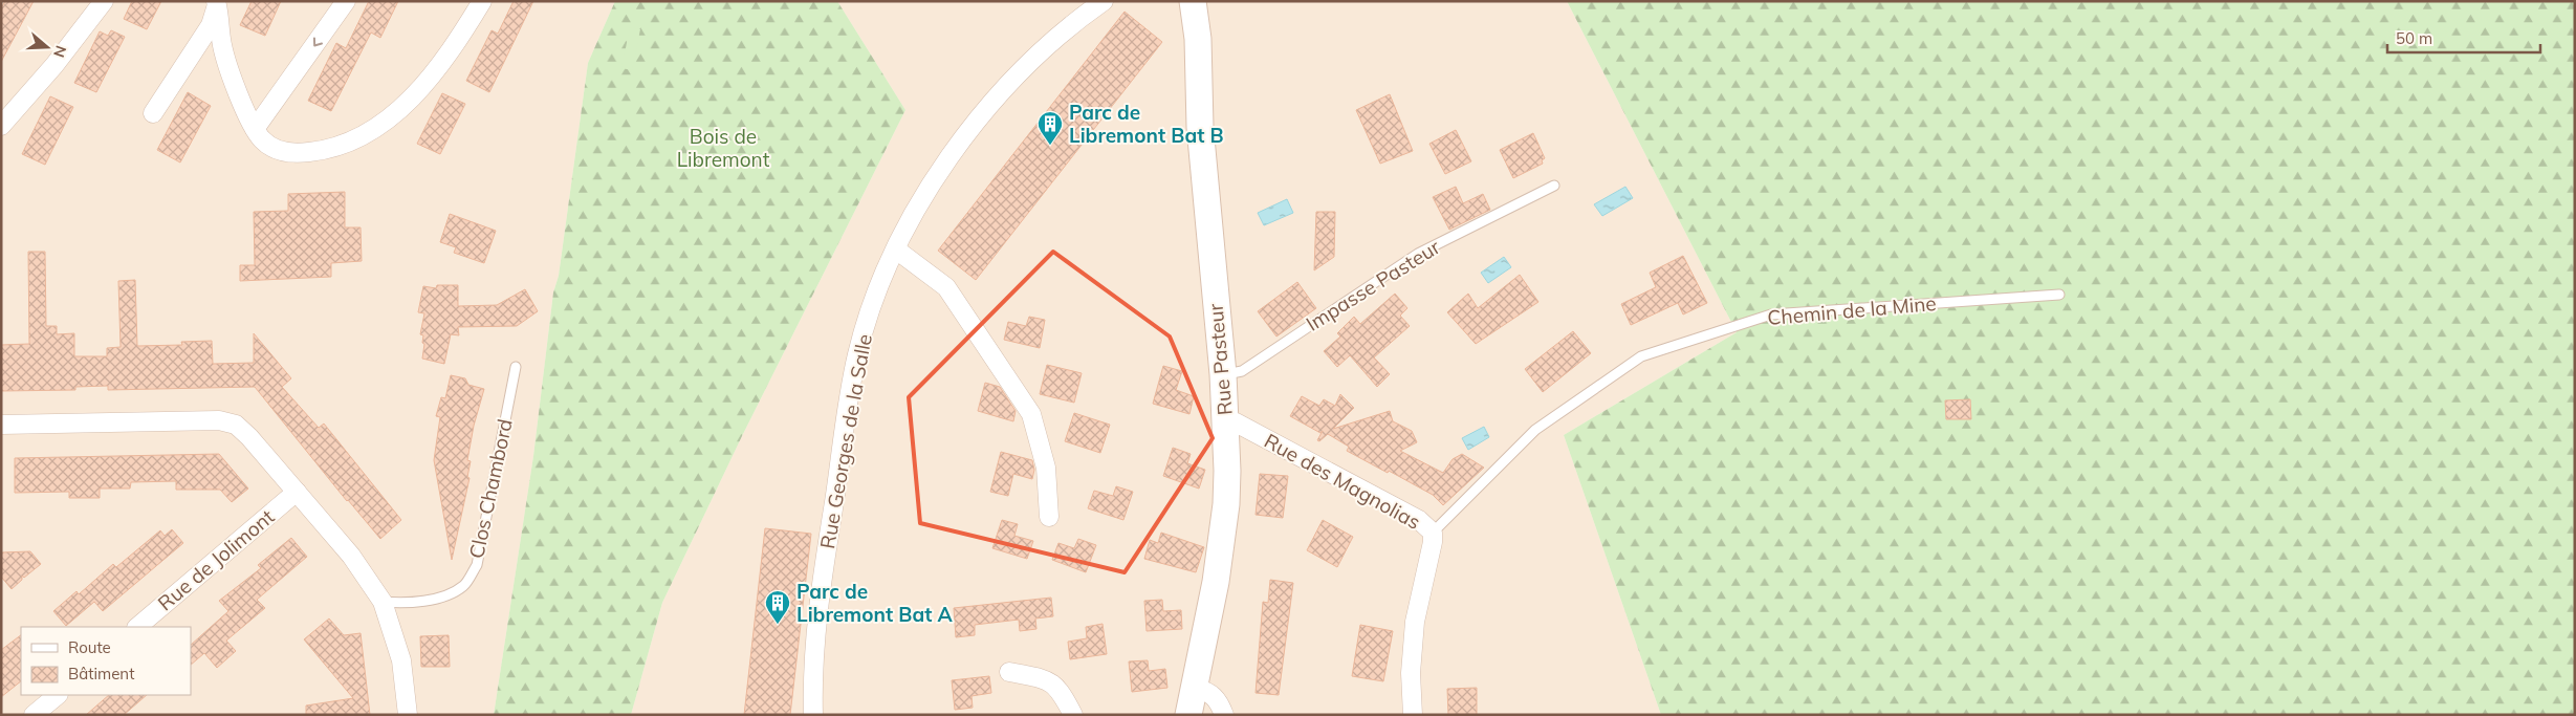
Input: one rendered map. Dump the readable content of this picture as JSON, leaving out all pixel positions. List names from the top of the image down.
{
  "streets": {
    "street": [
      "Rue Pasteur",
      "Rue Georges de la Salle",
      "Rue des Magnolias",
      "Rue de Jolimont"
    ],
    "lane": ["Impasse Pasteur", "Chemin de la Mine", "Clos Chambord"]
  },
  "crossings": [
    ["Impasse Pasteur", "Rue Pasteur"],
    ["Chemin de la Mine", "Rue des Magnolias"],
    ["Rue Pasteur", "Rue des Magnolias"]
  ],
  "parks": ["Bois de Libremont"],
  "places": {
    "building": ["Parc de Libremont Bat B", "Parc de Libremont Bat A"]
  },
  "legend": ["Route", "Bâtiment"],
  "scale_bar": "50 m",
  "north": "right"
}
